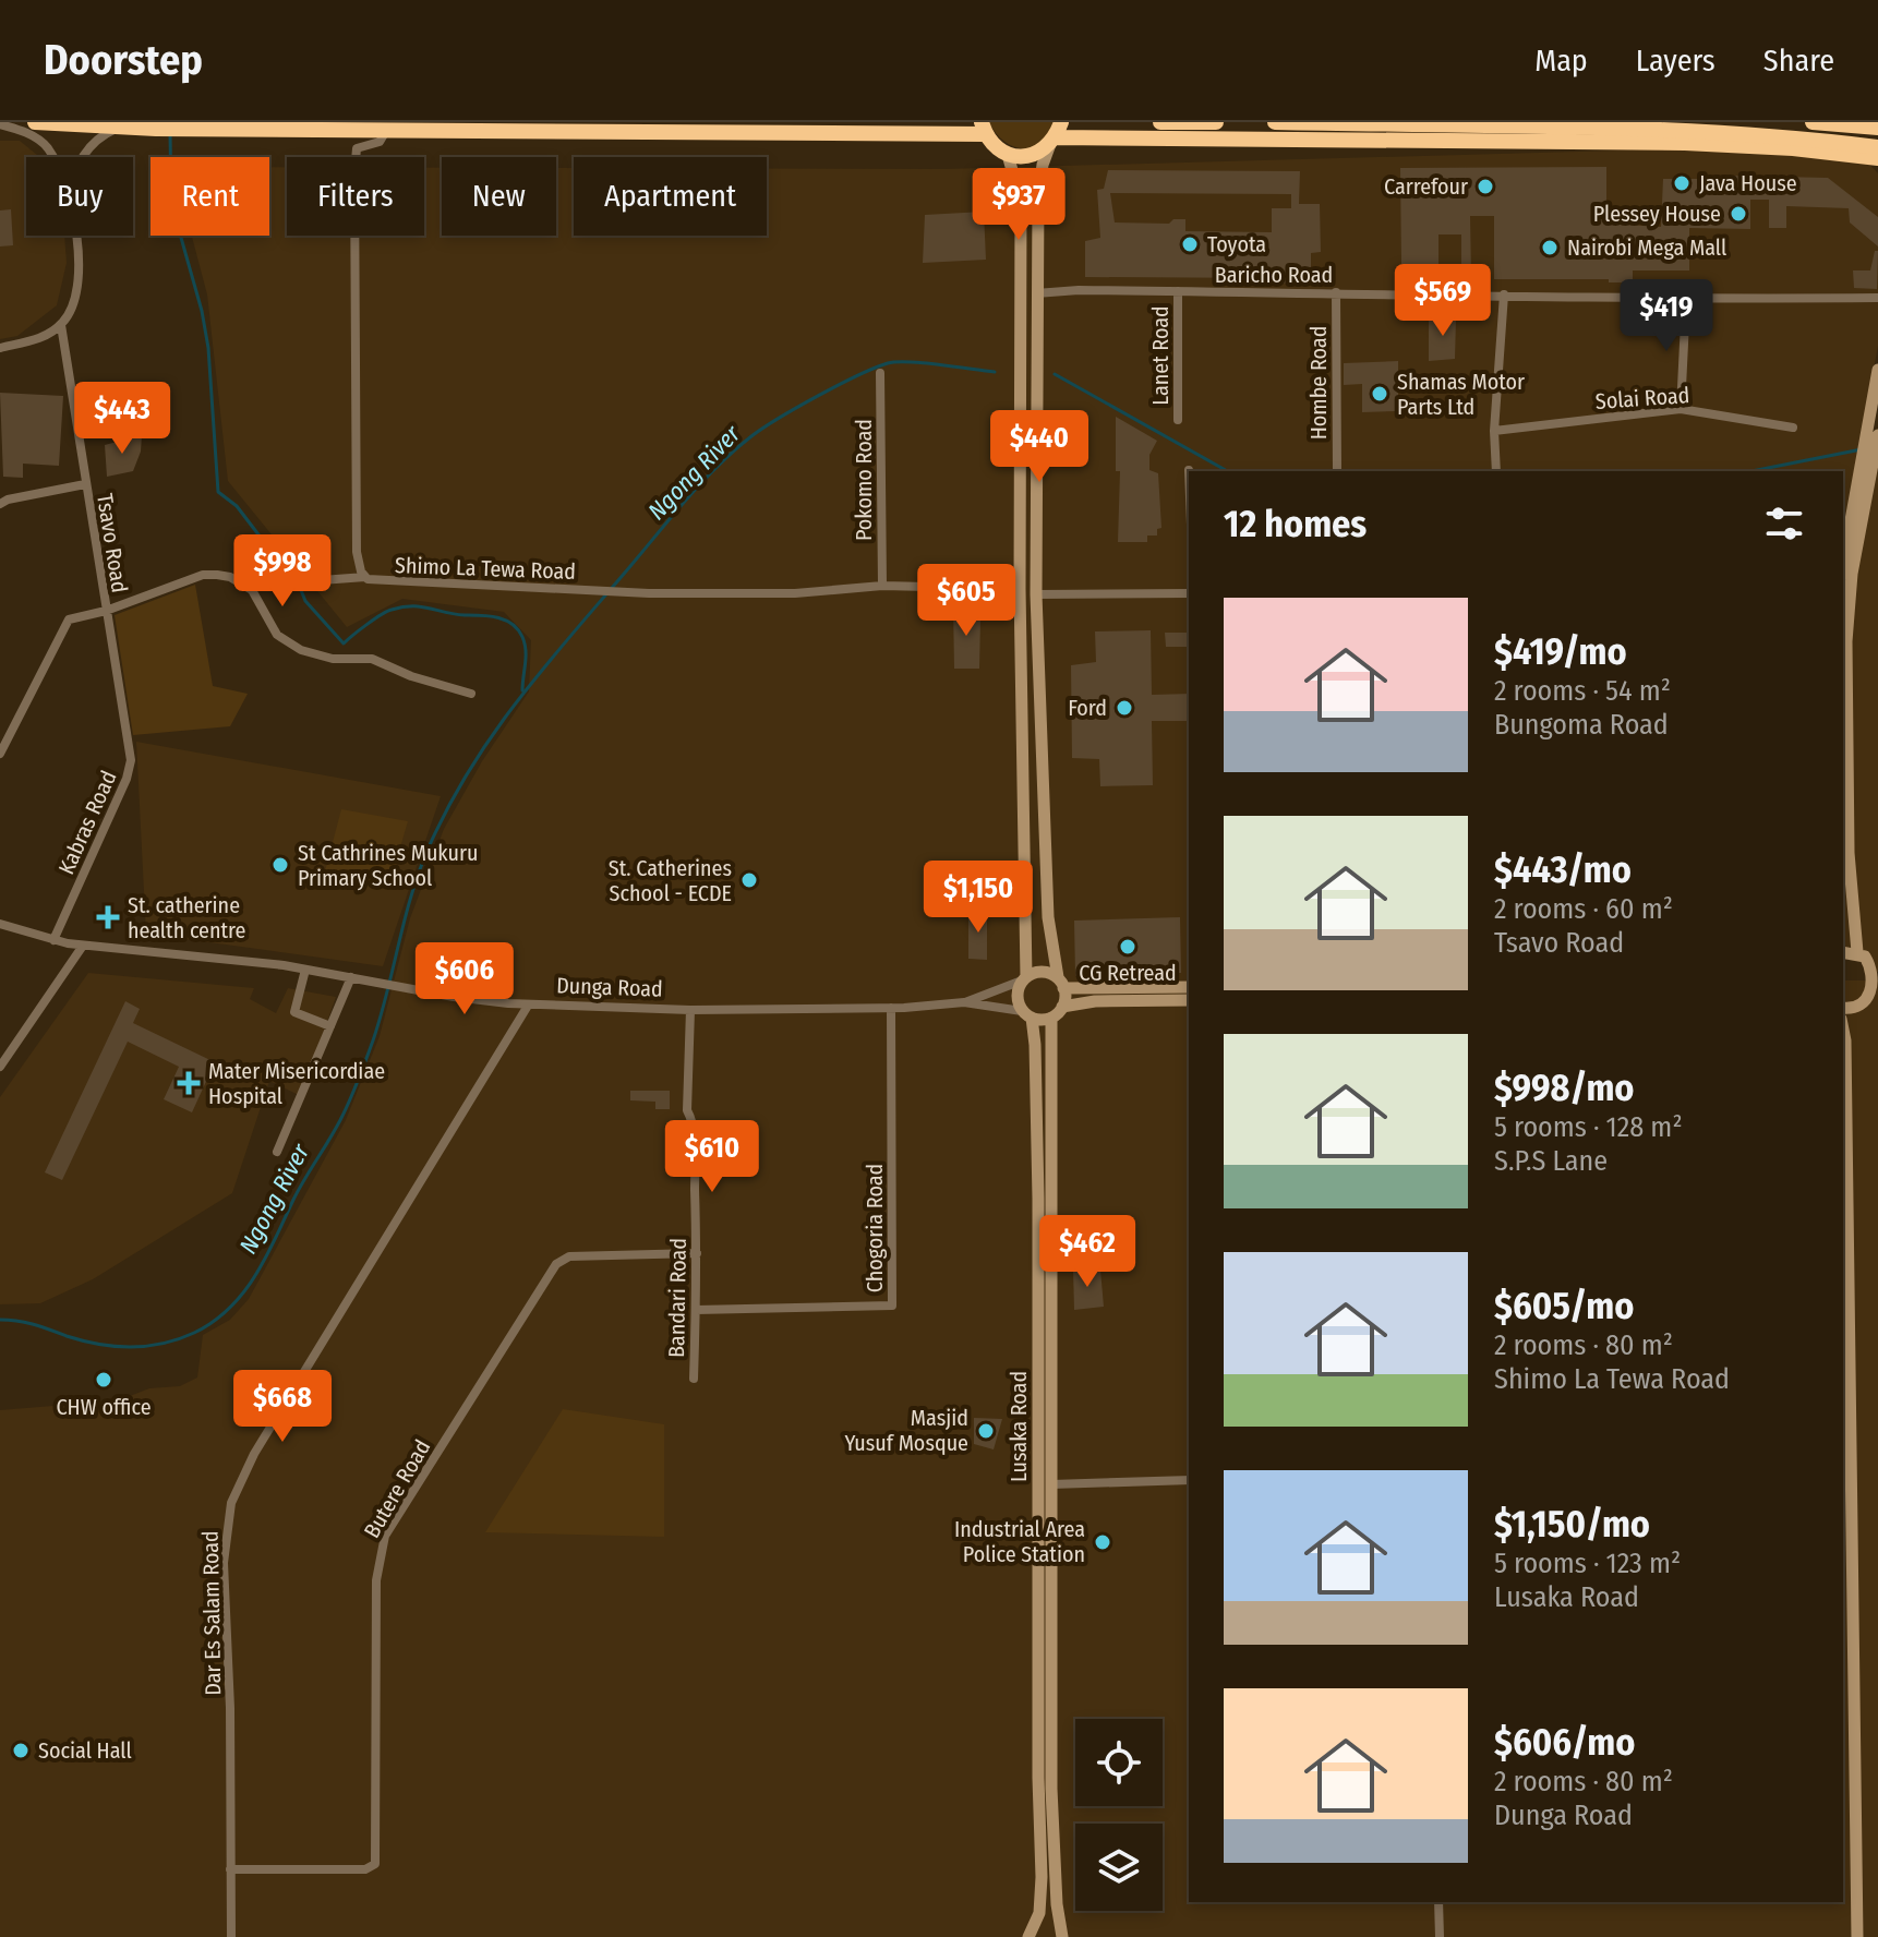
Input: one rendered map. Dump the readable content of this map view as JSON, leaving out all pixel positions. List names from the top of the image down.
{
  "streets": {
    "main road": ["Lusaka Road"],
    "street": [
      "Baricho Road",
      "Lanet Road",
      "Hombe Road",
      "Solai Road",
      "Pokomo Road",
      "Tsavo Road",
      "Shimo La Tewa Road",
      "Kabras Road",
      "Dunga Road",
      "Chogoria Road",
      "Bandari Road",
      "Butere Road",
      "Dar Es Salam Road"
    ]
  },
  "crossings": [
    ["Baricho Road", "Lanet Road"],
    ["Baricho Road", "Hombe Road"],
    ["Pokomo Road", "Shimo La Tewa Road"],
    ["Tsavo Road", "Kabras Road"],
    ["Kabras Road", "Dunga Road"],
    ["Dunga Road", "Chogoria Road"],
    ["Dunga Road", "Bandari Road"],
    ["Dunga Road", "Lusaka Road"],
    ["Dunga Road", "Dar Es Salam Road"],
    ["Chogoria Road", "Bandari Road"],
    ["Bandari Road", "Butere Road"],
    ["Butere Road", "Dar Es Salam Road"]
  ],
  "water": ["Ngong River"],
  "places": {
    "other": [
      "Java House",
      "Carrefour",
      "Plessey House",
      "Toyota",
      "Nairobi Mega Mall",
      "Shamas Motor Parts Ltd",
      "Ford",
      "St Cathrines Mukuru Primary School",
      "St. Catherines School - ECDE",
      "CG Retread",
      "CHW office",
      "Masjid Yusuf Mosque",
      "Industrial Area Police Station",
      "Social Hall"
    ],
    "health": ["St. catherine health centre", "Mater Misericordiae Hospital"]
  },
  "page": {
    "header": "Doorstep",
    "nav": ["Map", "Layers", "Share"],
    "chip": [
      "Buy",
      "Rent",
      "Filters",
      "New",
      "Apartment"
    ],
    "price": [
      "$937",
      "$569",
      "$419",
      "$443",
      "$440",
      "$998",
      "$605",
      "$1,150",
      "$606",
      "$610",
      "$462",
      "$668"
    ],
    "heading": "12 homes",
    "list": [
      {
        "name": "$419/mo",
        "note": "2 rooms · 54 m² · Bungoma Road"
      },
      {
        "name": "$443/mo",
        "note": "2 rooms · 60 m² · Tsavo Road"
      },
      {
        "name": "$998/mo",
        "note": "5 rooms · 128 m² · S.P.S Lane"
      },
      {
        "name": "$605/mo",
        "note": "2 rooms · 80 m² · Shimo La Tewa Road"
      },
      {
        "name": "$1,150/mo",
        "note": "5 rooms · 123 m² · Lusaka Road"
      },
      {
        "name": "$606/mo",
        "note": "2 rooms · 80 m² · Dunga Road"
      }
    ]
  }
}
